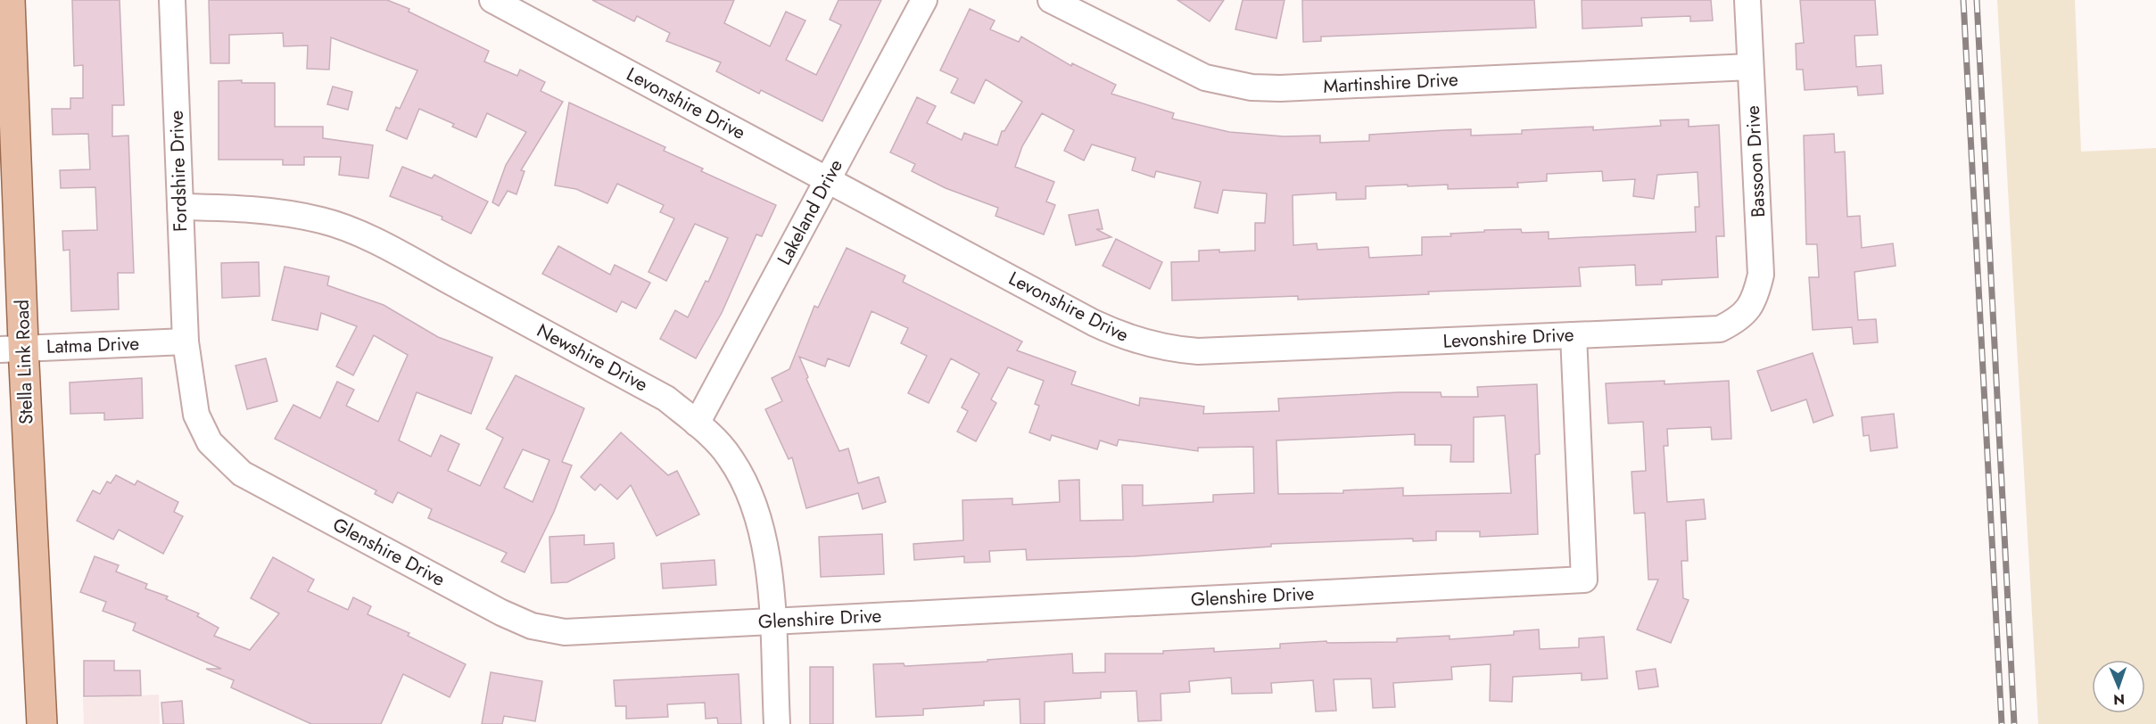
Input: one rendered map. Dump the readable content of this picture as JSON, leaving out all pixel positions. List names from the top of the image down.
{
  "streets": {
    "main road": ["Stella Link Road"],
    "street": [
      "Martinshire Drive",
      "Levonshire Drive",
      "Bassoon Drive",
      "Fordshire Drive",
      "Lakeland Drive",
      "Latma Drive",
      "Newshire Drive",
      "Glenshire Drive"
    ]
  },
  "crossings": [
    ["Martinshire Drive", "Bassoon Drive"],
    ["Levonshire Drive", "Bassoon Drive"],
    ["Levonshire Drive", "Lakeland Drive"],
    ["Levonshire Drive", "Glenshire Drive"],
    ["Fordshire Drive", "Latma Drive"],
    ["Fordshire Drive", "Newshire Drive"],
    ["Fordshire Drive", "Glenshire Drive"],
    ["Lakeland Drive", "Newshire Drive"],
    ["Latma Drive", "Stella Link Road"],
    ["Latma Drive", "Glenshire Drive"],
    ["Newshire Drive", "Glenshire Drive"]
  ],
  "north": "bottom"
}
